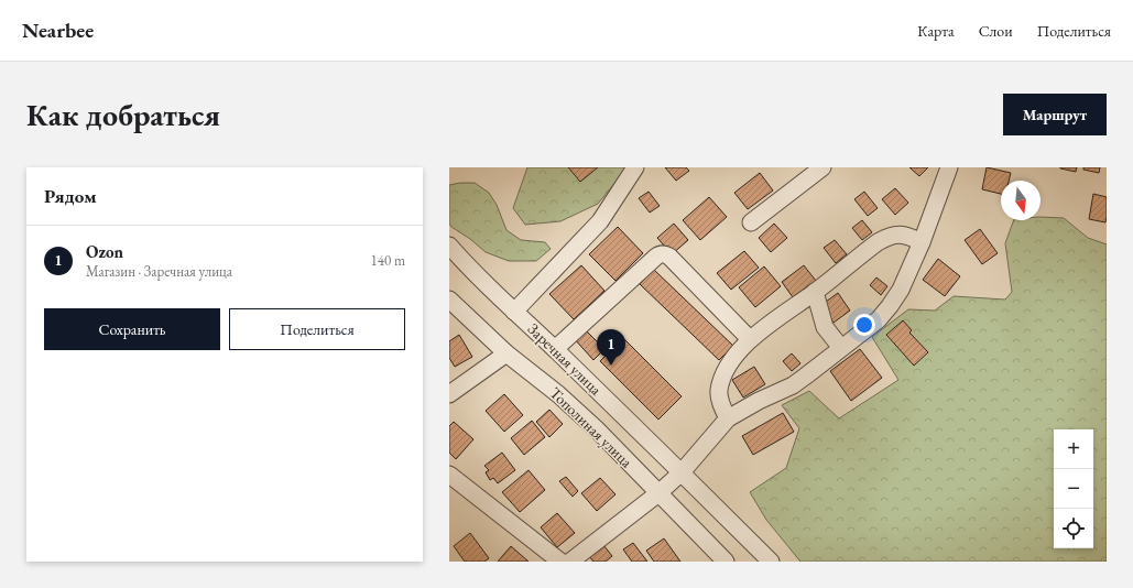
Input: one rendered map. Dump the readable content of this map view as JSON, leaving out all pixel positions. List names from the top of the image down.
{
  "streets": {
    "street": ["Заречная улица", "Тополиная улица"]
  },
  "north": "bottom",
  "page": {
    "header": "Nearbee",
    "nav": ["Карта", "Слои", "Поделиться"],
    "buttons": [
      "Маршрут",
      ["Сохранить", "Поделиться"]
    ],
    "title": "Как добраться",
    "heading": "Рядом",
    "list": [
      {
        "mark": "1",
        "name": "Ozon",
        "note": "Магазин · Заречная улица",
        "value": "140 m"
      }
    ],
    "pins": "1",
    "map_buttons": ["+", "−"]
  }
}
